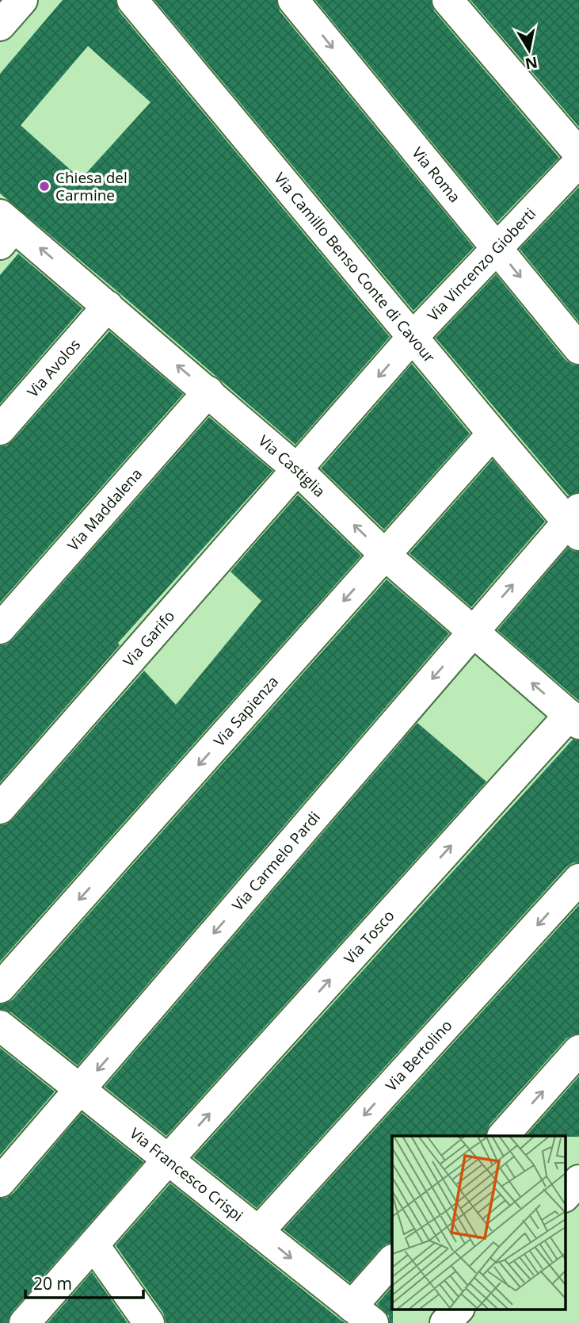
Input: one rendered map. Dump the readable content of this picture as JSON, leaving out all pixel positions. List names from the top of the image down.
{
  "streets": {
    "street": [
      "Via Roma",
      "Via Vincenzo Gioberti",
      "Via Camillo Benso Conte di Cavour",
      "Via Avolos",
      "Via Castiglia",
      "Via Maddalena",
      "Via Garifo",
      "Via Sapienza",
      "Via Carmelo Pardi",
      "Via Tosco",
      "Via Bertolino",
      "Via Francesco Crispi"
    ]
  },
  "crossings": [
    ["Via Roma", "Via Vincenzo Gioberti"],
    ["Via Vincenzo Gioberti", "Via Camillo Benso Conte di Cavour"],
    ["Via Vincenzo Gioberti", "Via Castiglia"],
    ["Via Vincenzo Gioberti", "Via Garifo"],
    ["Via Camillo Benso Conte di Cavour", "Via Sapienza"],
    ["Via Camillo Benso Conte di Cavour", "Via Carmelo Pardi"],
    ["Via Avolos", "Via Castiglia"],
    ["Via Castiglia", "Via Maddalena"],
    ["Via Castiglia", "Via Garifo"],
    ["Via Castiglia", "Via Sapienza"],
    ["Via Castiglia", "Via Carmelo Pardi"],
    ["Via Castiglia", "Via Tosco"],
    ["Via Carmelo Pardi", "Via Francesco Crispi"],
    ["Via Tosco", "Via Francesco Crispi"],
    ["Via Bertolino", "Via Francesco Crispi"]
  ],
  "one_way": [
    "Via Vincenzo Gioberti",
    "Via Castiglia",
    "Via Sapienza",
    "Via Tosco"
  ],
  "places": ["Chiesa del Carmine"],
  "scale_bar": "20 m",
  "north": "bottom"
}
